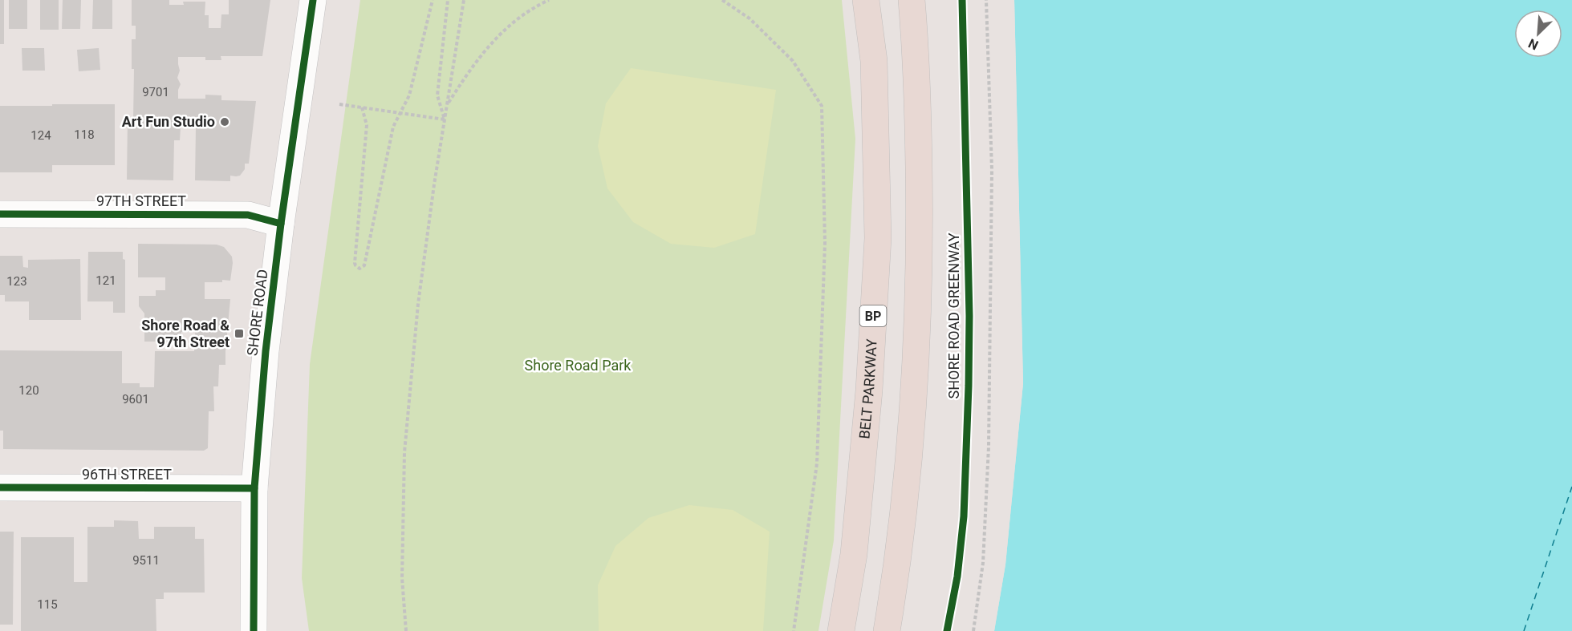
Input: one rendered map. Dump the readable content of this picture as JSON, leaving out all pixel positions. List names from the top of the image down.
{
  "streets": {
    "highway": ["BP", "BELT PARKWAY"],
    "street": ["97TH STREET", "SHORE ROAD", "96TH STREET"],
    "cycle path": ["SHORE ROAD GREENWAY"]
  },
  "crossings": [
    ["97TH STREET", "SHORE ROAD"],
    ["SHORE ROAD", "96TH STREET"]
  ],
  "parks": ["Shore Road Park"],
  "places": {
    "other": ["Art Fun Studio"],
    "transit": ["Shore Road & 97th Street"]
  },
  "house_numbers": [
    "9701",
    "118",
    "124",
    "121",
    "123",
    "120",
    "9601",
    "9511",
    "115"
  ],
  "north": "bottom left"
}
